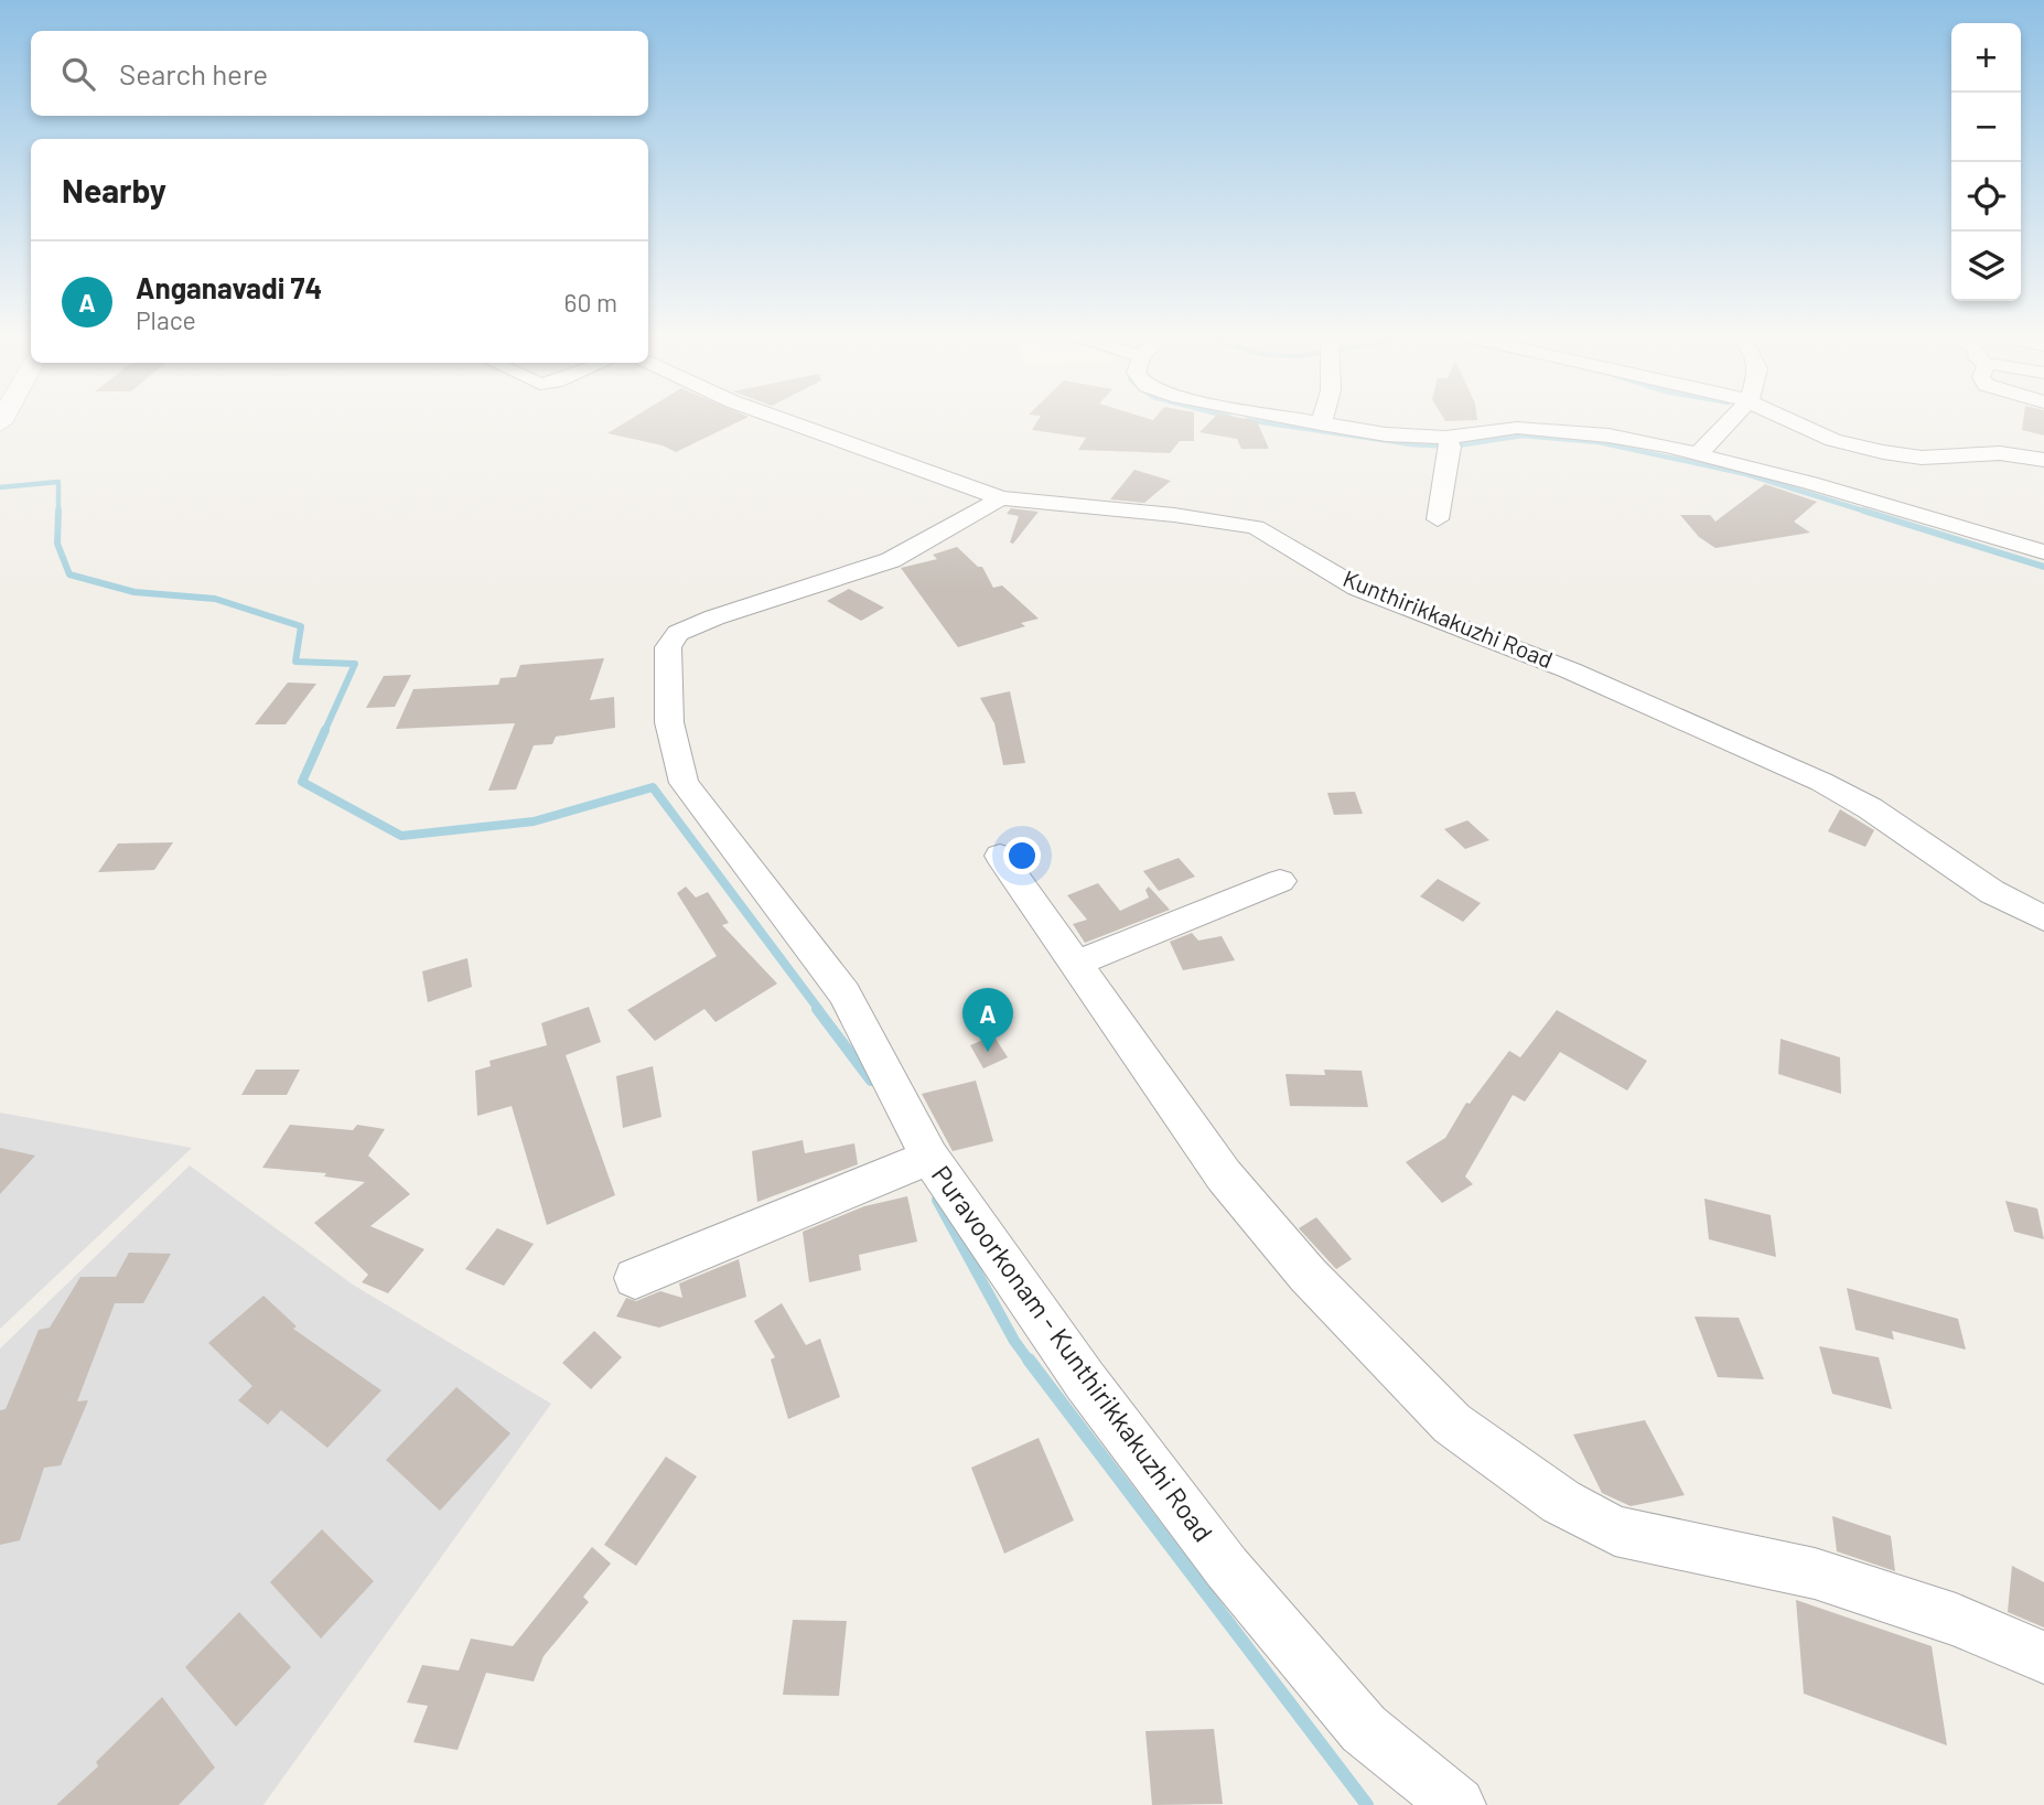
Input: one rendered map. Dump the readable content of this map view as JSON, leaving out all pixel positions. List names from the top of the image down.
{
  "streets": {
    "street": ["Kunthirikkakuzhi Road", "Puravoorkonam - Kunthirikkakuzhi Road"]
  },
  "crossings": [
    ["Kunthirikkakuzhi Road", "Puravoorkonam - Kunthirikkakuzhi Road"]
  ],
  "page": {
    "map_buttons": ["+", "−"],
    "search": "Search here",
    "heading": "Nearby",
    "list": [
      {
        "mark": "A",
        "name": "Anganavadi 74",
        "note": "Place",
        "value": "60 m"
      }
    ],
    "pins": "A"
  }
}
